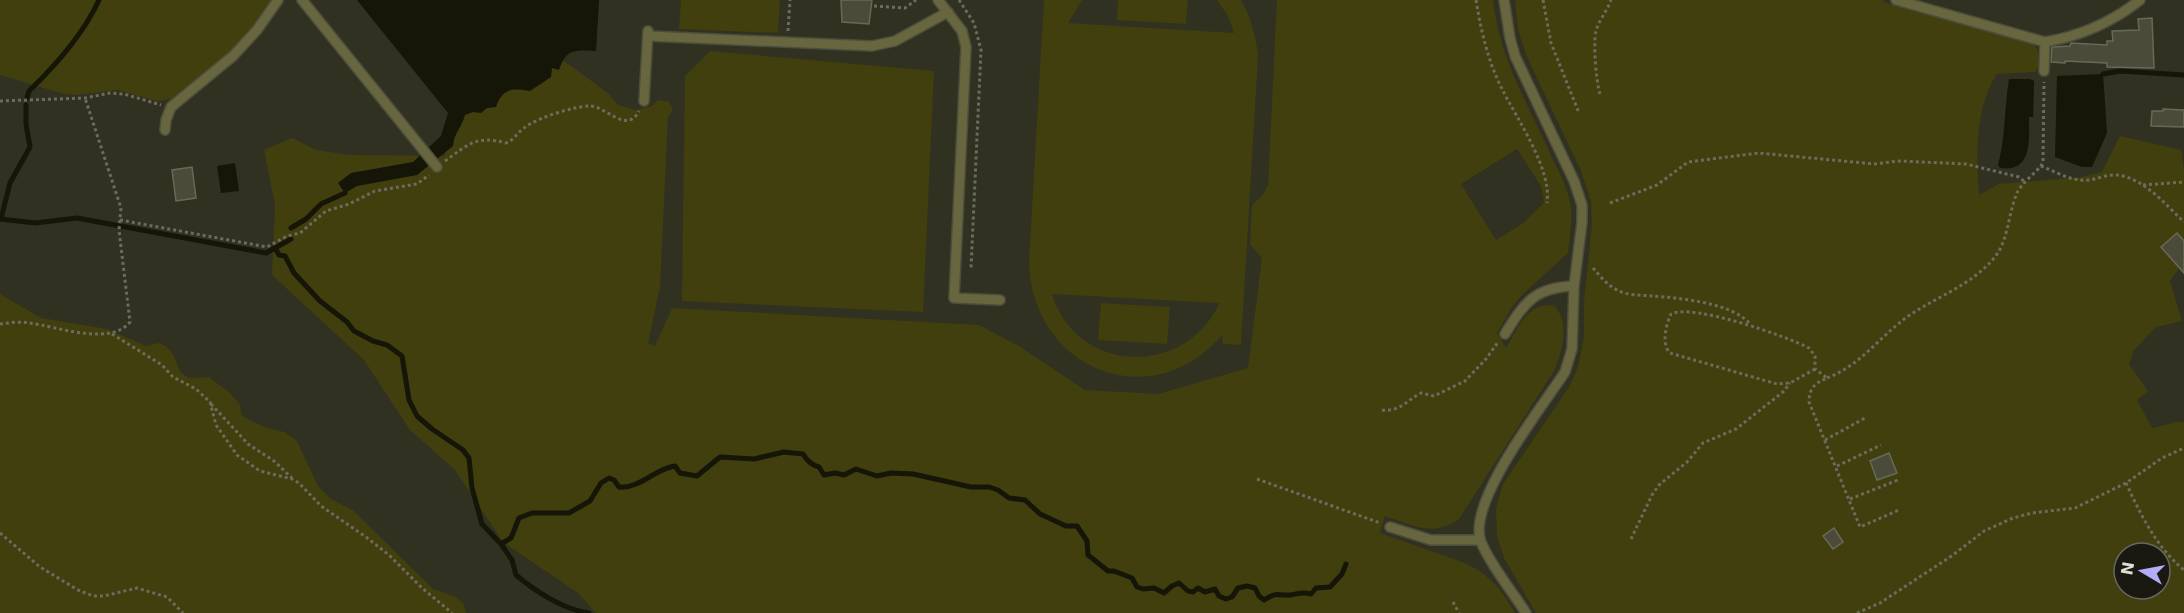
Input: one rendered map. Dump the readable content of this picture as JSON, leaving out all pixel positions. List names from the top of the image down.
{
  "north": "left"
}
